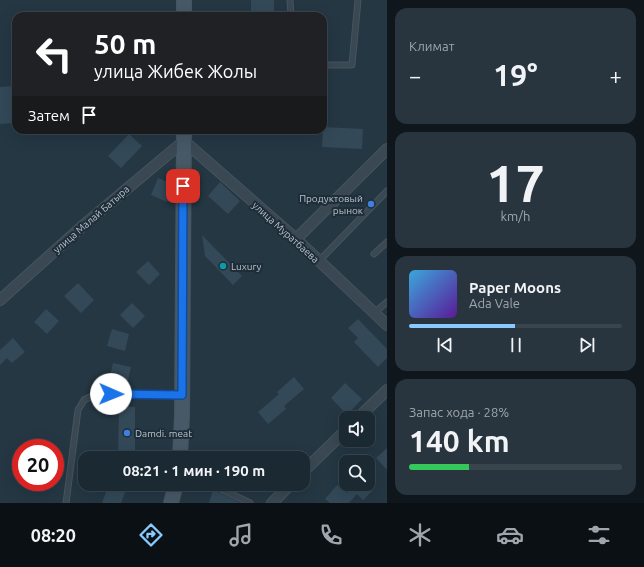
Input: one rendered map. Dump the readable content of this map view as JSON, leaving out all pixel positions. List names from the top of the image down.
{
  "streets": {
    "street": ["улица Малай Батыра", "улица Муратбаева"]
  },
  "crossings": [
    ["улица Малай Батыра", "улица Муратбаева"]
  ],
  "places": ["Продуктовый рынок", "Luxury", "Damdi. meat"],
  "page": {
    "tile": [
      "Климат",
      ["17", "km/h"],
      ["Запас хода · 28%", "140 km"]
    ],
    "turn": ["50 m", "улица Жибек Жолы"],
    "heat": ["−", "19°", "+"],
    "then": "Затем",
    "song": ["Paper Moons", "Ada Vale"],
    "limit": "20",
    "trip": "08:21 · 1 мин · 190 m",
    "tabs": "08:20"
  }
}
